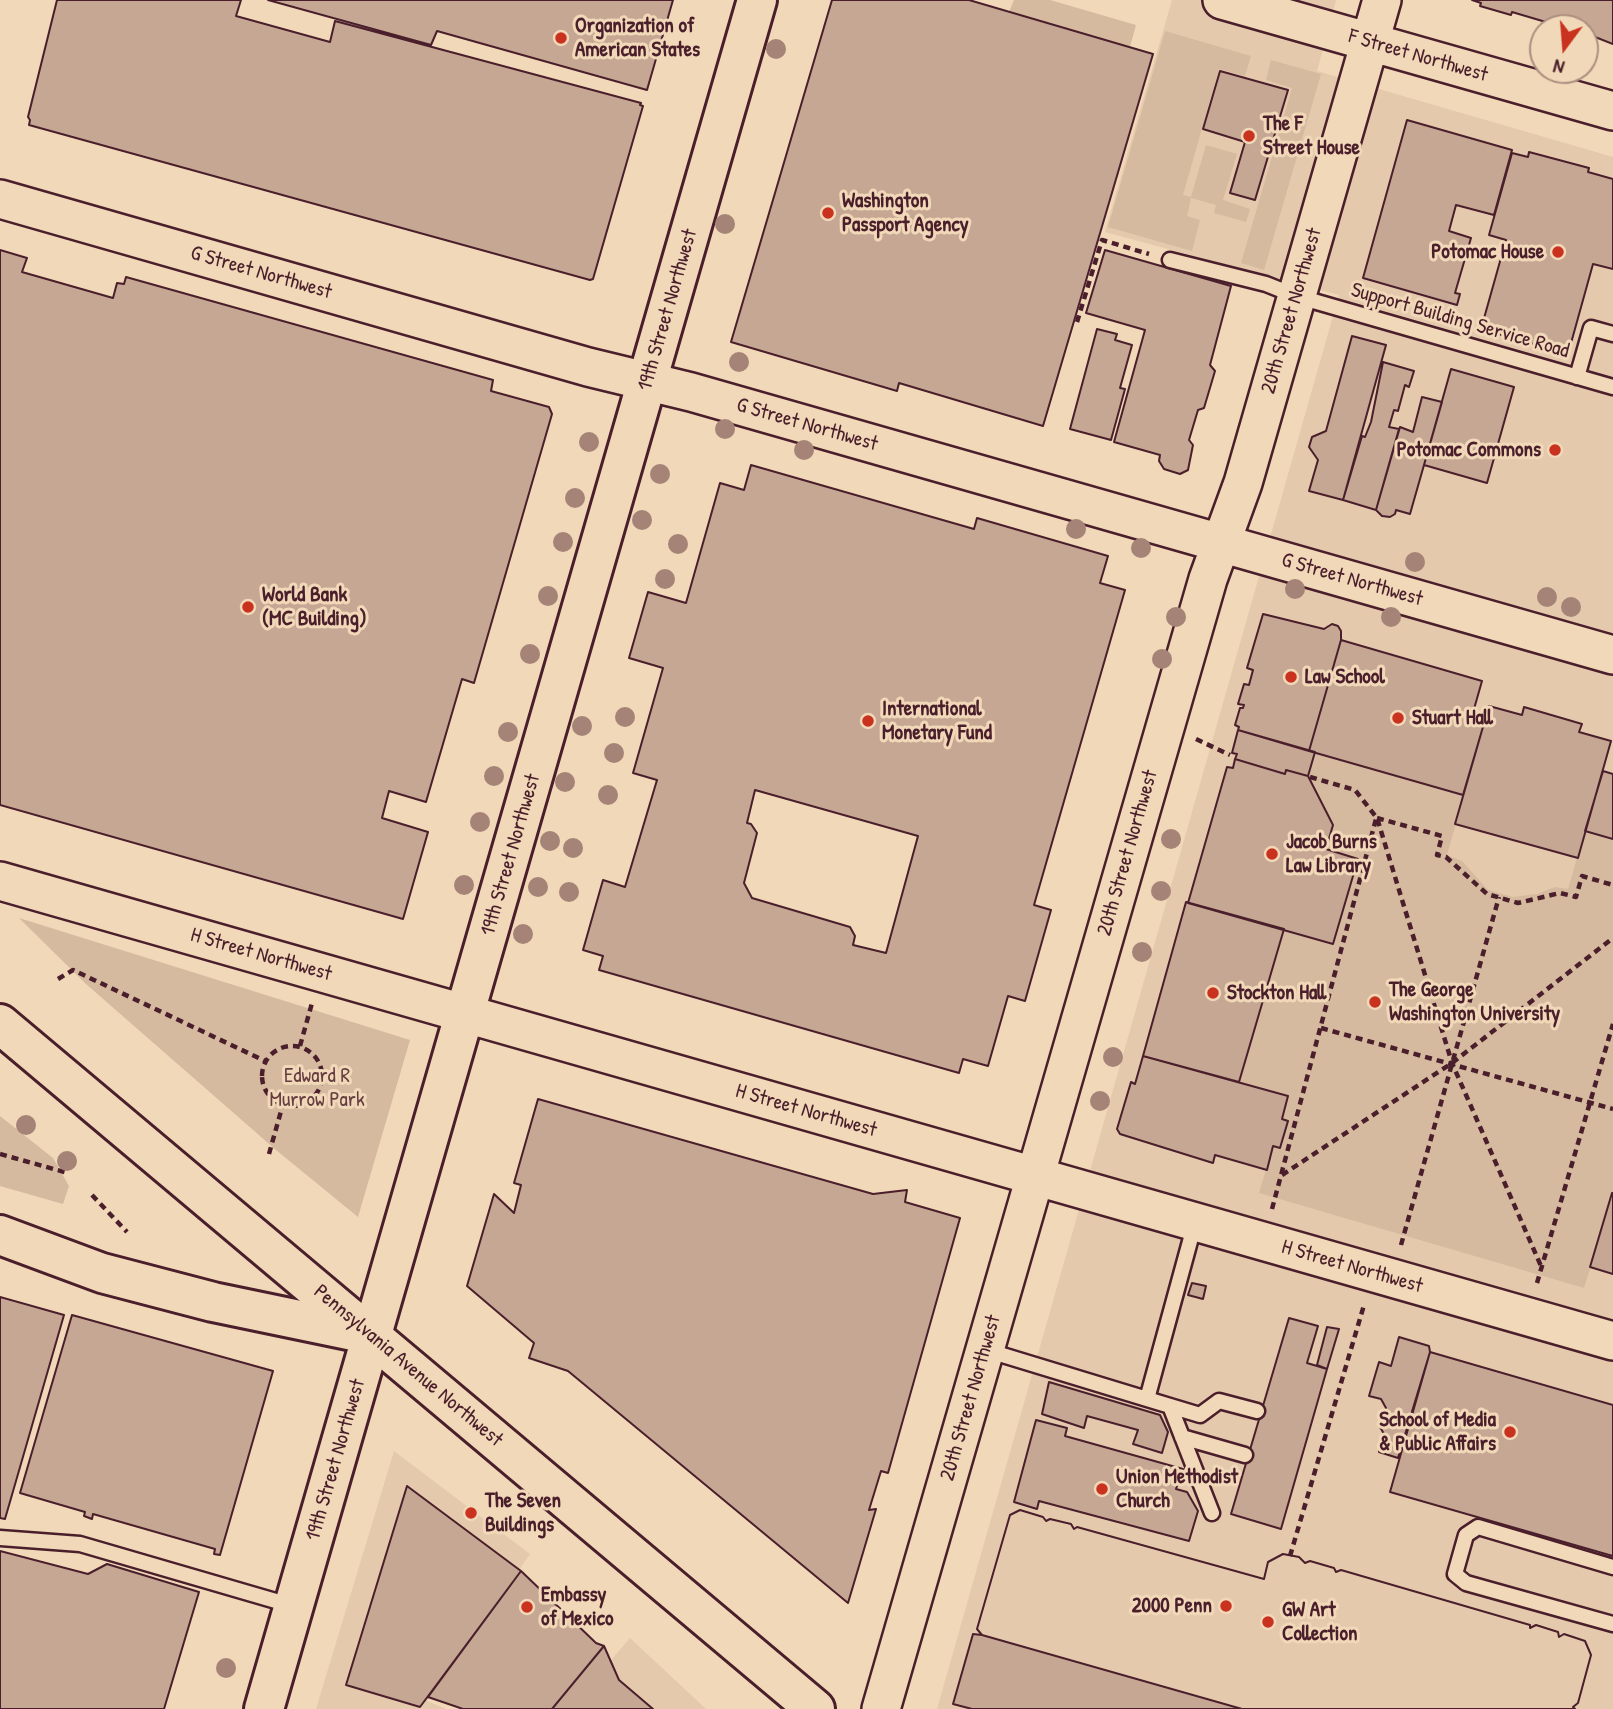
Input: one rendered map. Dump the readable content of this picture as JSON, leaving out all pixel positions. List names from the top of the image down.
{
  "streets": {
    "main road": ["19th Street Northwest", "Pennsylvania Avenue Northwest"],
    "street": [
      "F Street Northwest",
      "G Street Northwest",
      "20th Street Northwest",
      "H Street Northwest"
    ],
    "lane": ["Support Building Service Road"]
  },
  "crossings": [
    ["F Street Northwest", "20th Street Northwest"],
    ["G Street Northwest", "19th Street Northwest"],
    ["G Street Northwest", "20th Street Northwest"],
    ["19th Street Northwest", "H Street Northwest"],
    ["19th Street Northwest", "Pennsylvania Avenue Northwest"],
    ["20th Street Northwest", "Support Building Service Road"],
    ["20th Street Northwest", "H Street Northwest"]
  ],
  "parks": ["Edward R Murrow Park"],
  "places": [
    "Organization of American States",
    "The F Street House",
    "Washington Passport Agency",
    "Potomac House",
    "Potomac Commons",
    "World Bank (MC Building)",
    "Law School",
    "Stuart Hall",
    "International Monetary Fund",
    "Jacob Burns Law Library",
    "Stockton Hall",
    "The George Washington University",
    "School of Media & Public Affairs",
    "Union Methodist Church",
    "The Seven Buildings",
    "2000 Penn",
    "Embassy of Mexico",
    "GW Art Collection"
  ],
  "north": "bottom"
}
